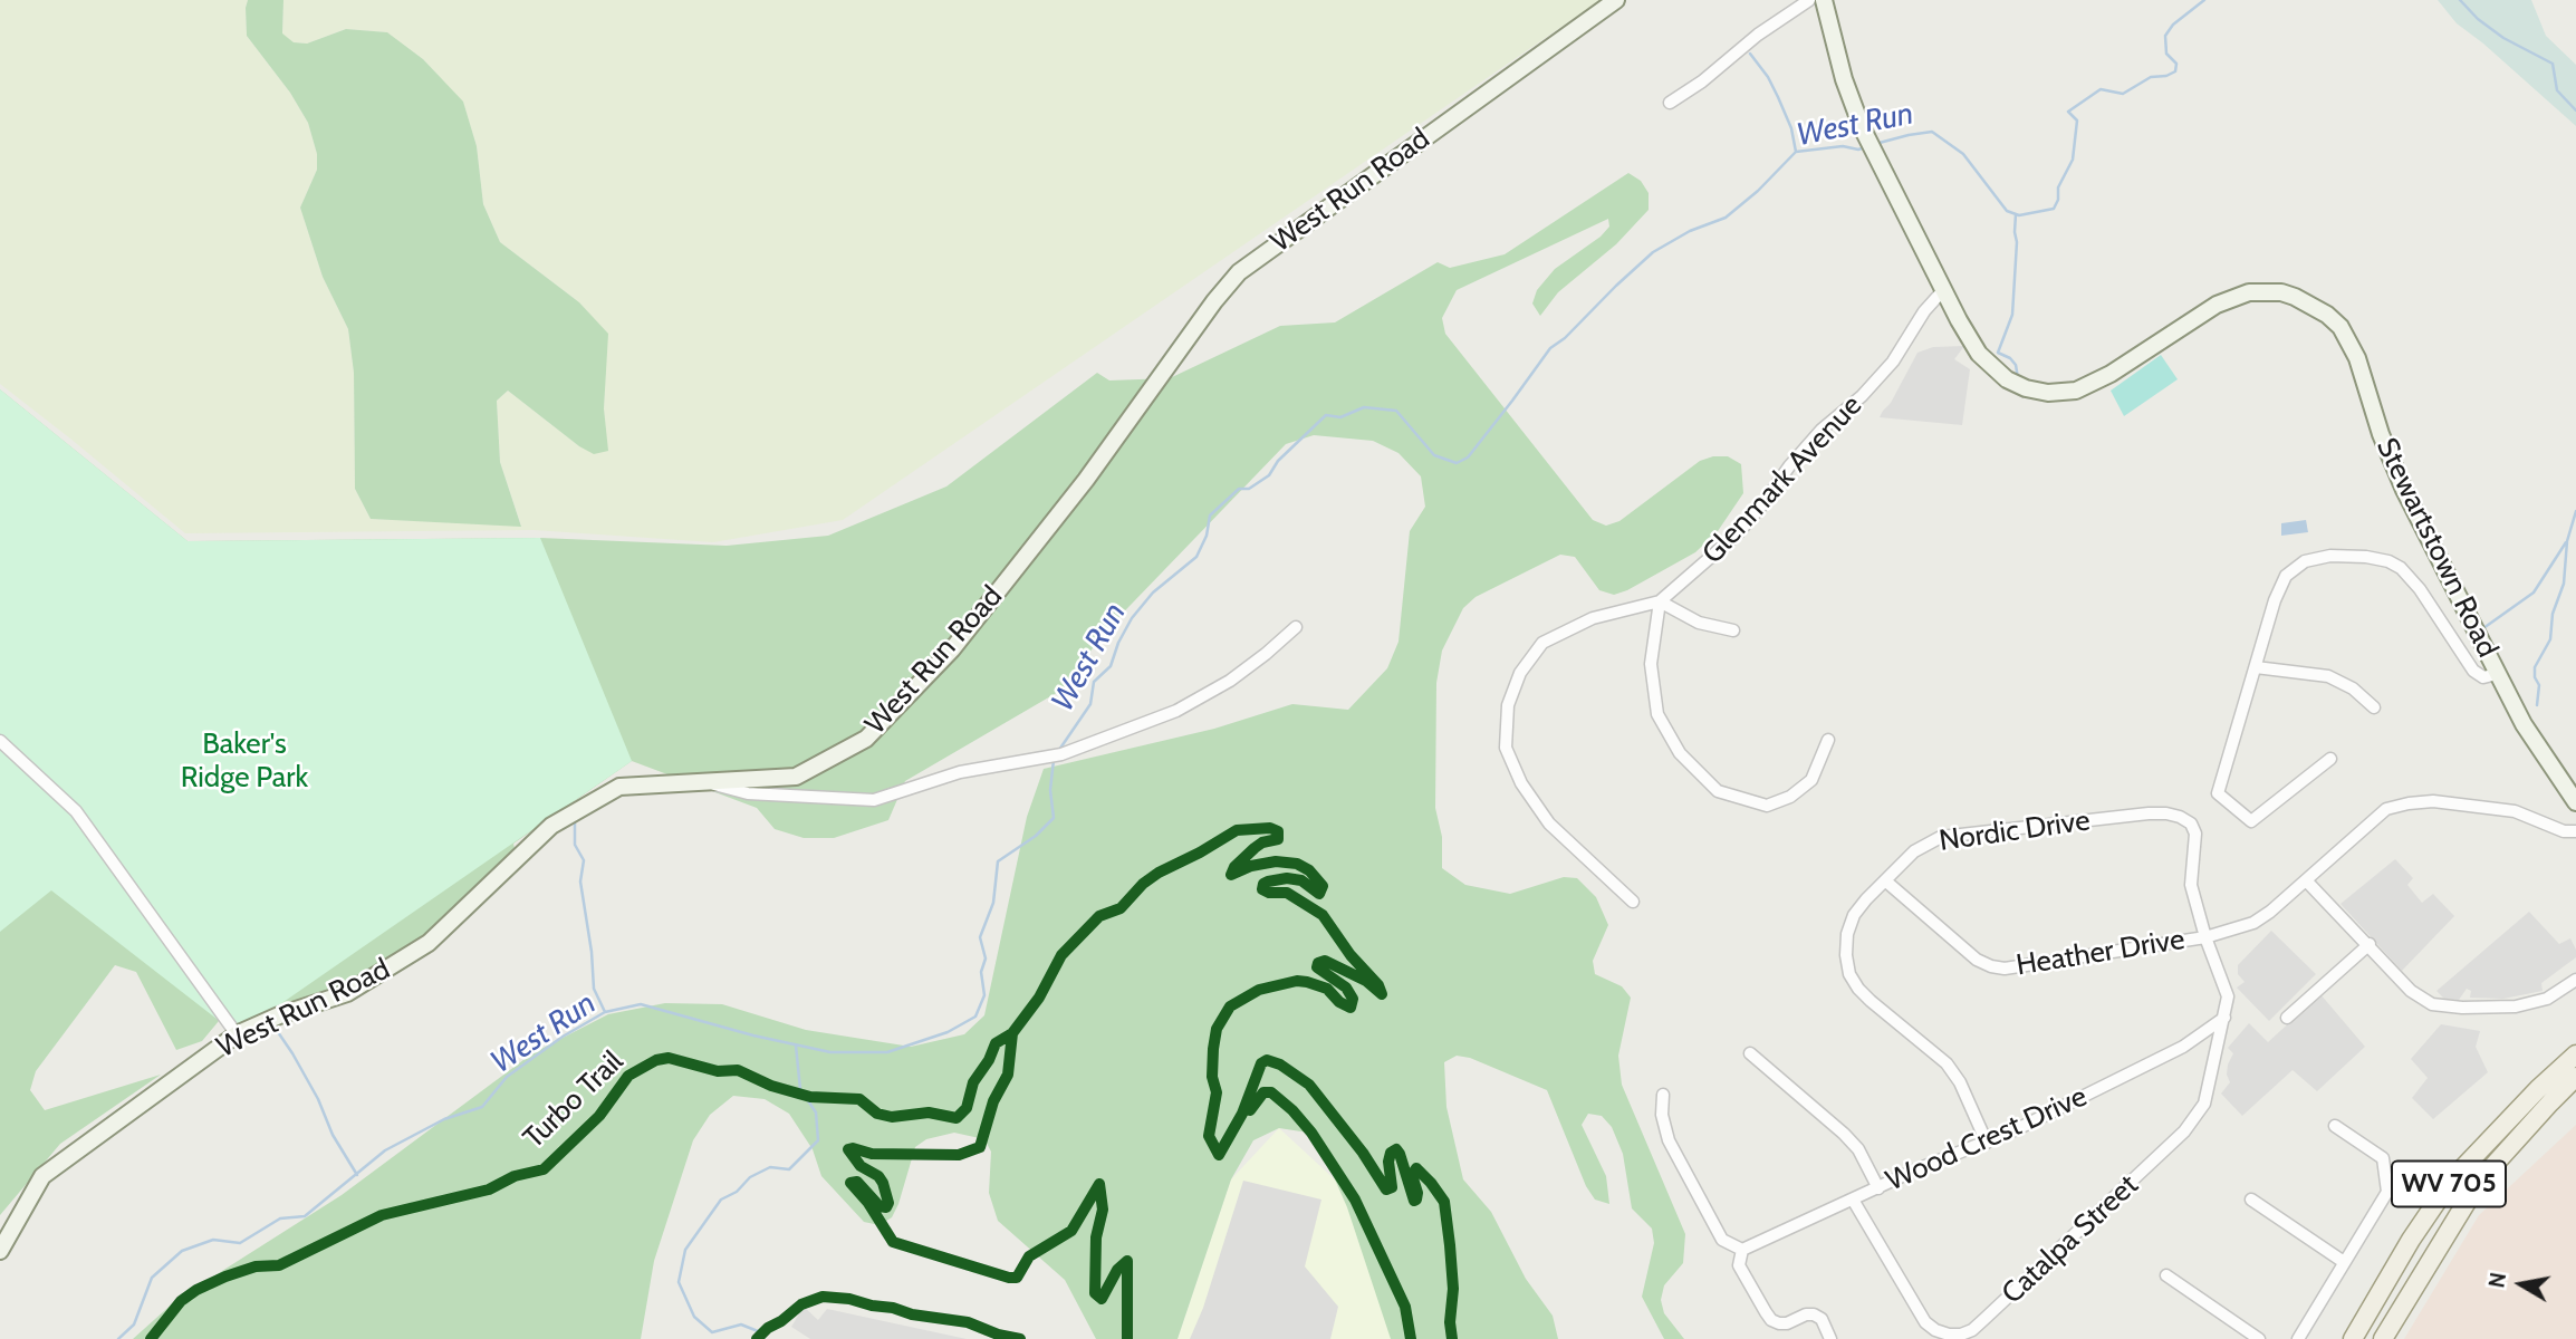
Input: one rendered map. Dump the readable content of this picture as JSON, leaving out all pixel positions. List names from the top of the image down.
{
  "streets": {
    "main road": ["WV 705"],
    "street": [
      "West Run Road",
      "Glenmark Avenue",
      "Stewartstown Road",
      "Nordic Drive",
      "Heather Drive",
      "Wood Crest Drive",
      "Catalpa Street"
    ],
    "cycle path": ["Turbo Trail"]
  },
  "crossings": [
    ["Glenmark Avenue", "Stewartstown Road"],
    ["Nordic Drive", "Heather Drive"],
    ["Nordic Drive", "Wood Crest Drive"],
    ["Nordic Drive", "Catalpa Street"],
    ["Wood Crest Drive", "Catalpa Street"]
  ],
  "water": ["West Run"],
  "parks": ["Baker's Ridge Park"],
  "north": "left"
}
